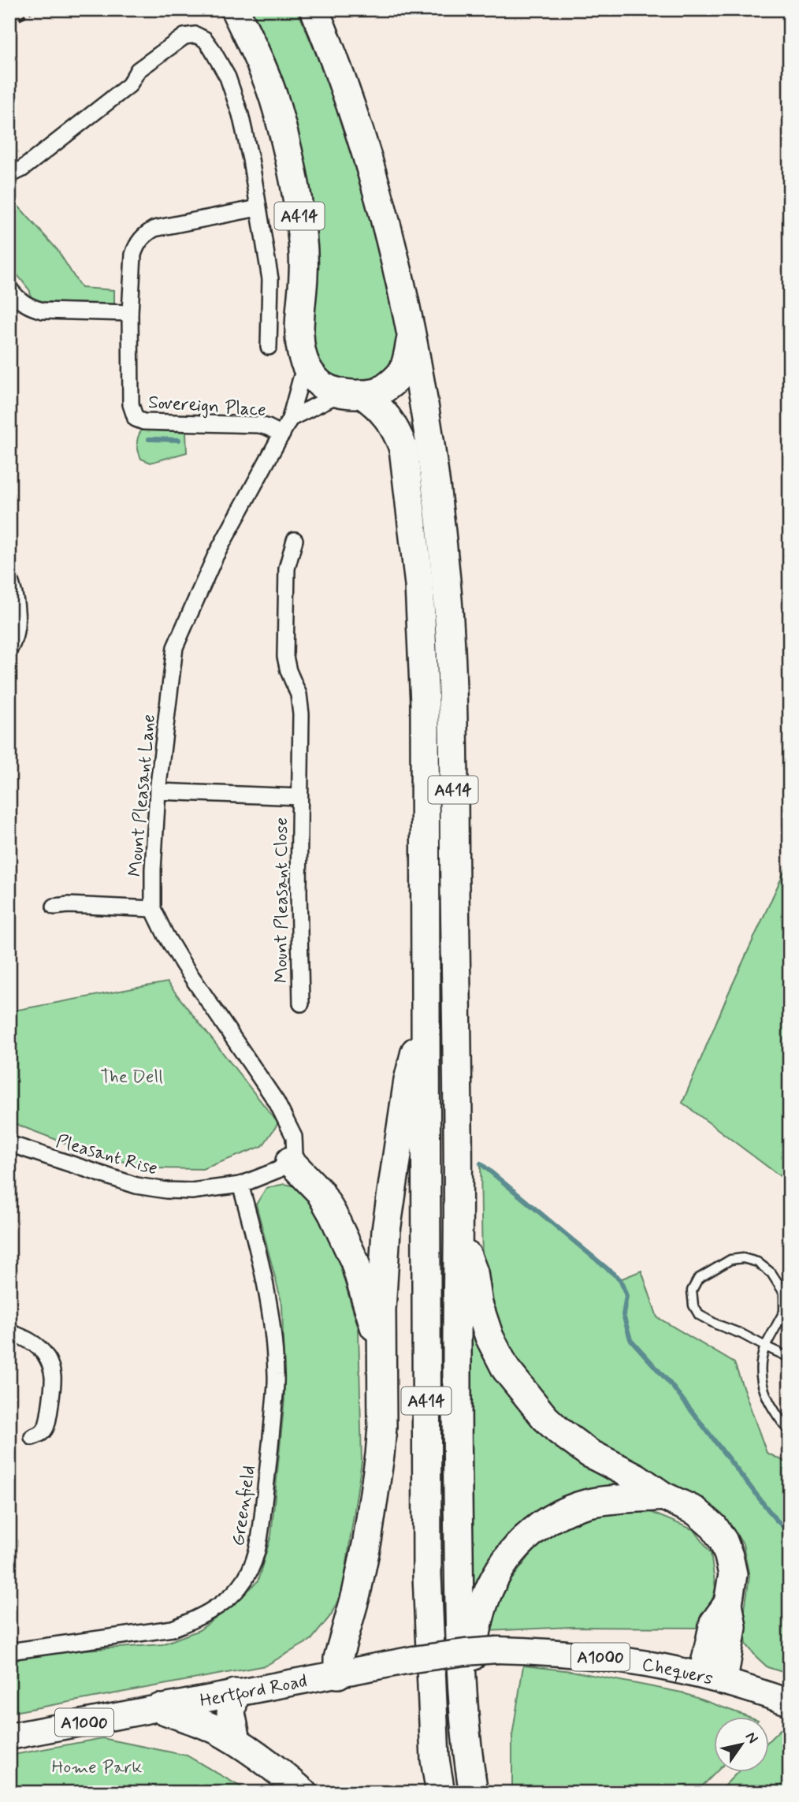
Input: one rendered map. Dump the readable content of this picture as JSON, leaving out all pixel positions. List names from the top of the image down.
{
  "streets": {
    "highway": ["A414"],
    "main road": ["A1000", "Chequers", "Hertford Road"],
    "street": [
      "Sovereign Place",
      "Mount Pleasant Lane",
      "Mount Pleasant Close",
      "Pleasant Rise",
      "Greenfield"
    ]
  },
  "crossings": [
    ["A414", "Mount Pleasant Lane"],
    ["A414", "Chequers"],
    ["A414", "Hertford Road"],
    ["Sovereign Place", "Mount Pleasant Lane"],
    ["Mount Pleasant Lane", "Mount Pleasant Close"],
    ["Mount Pleasant Lane", "Pleasant Rise"],
    ["Pleasant Rise", "Greenfield"],
    ["Chequers", "Hertford Road"]
  ],
  "parks": ["The Dell", "Home Park"],
  "north": "top right"
}
